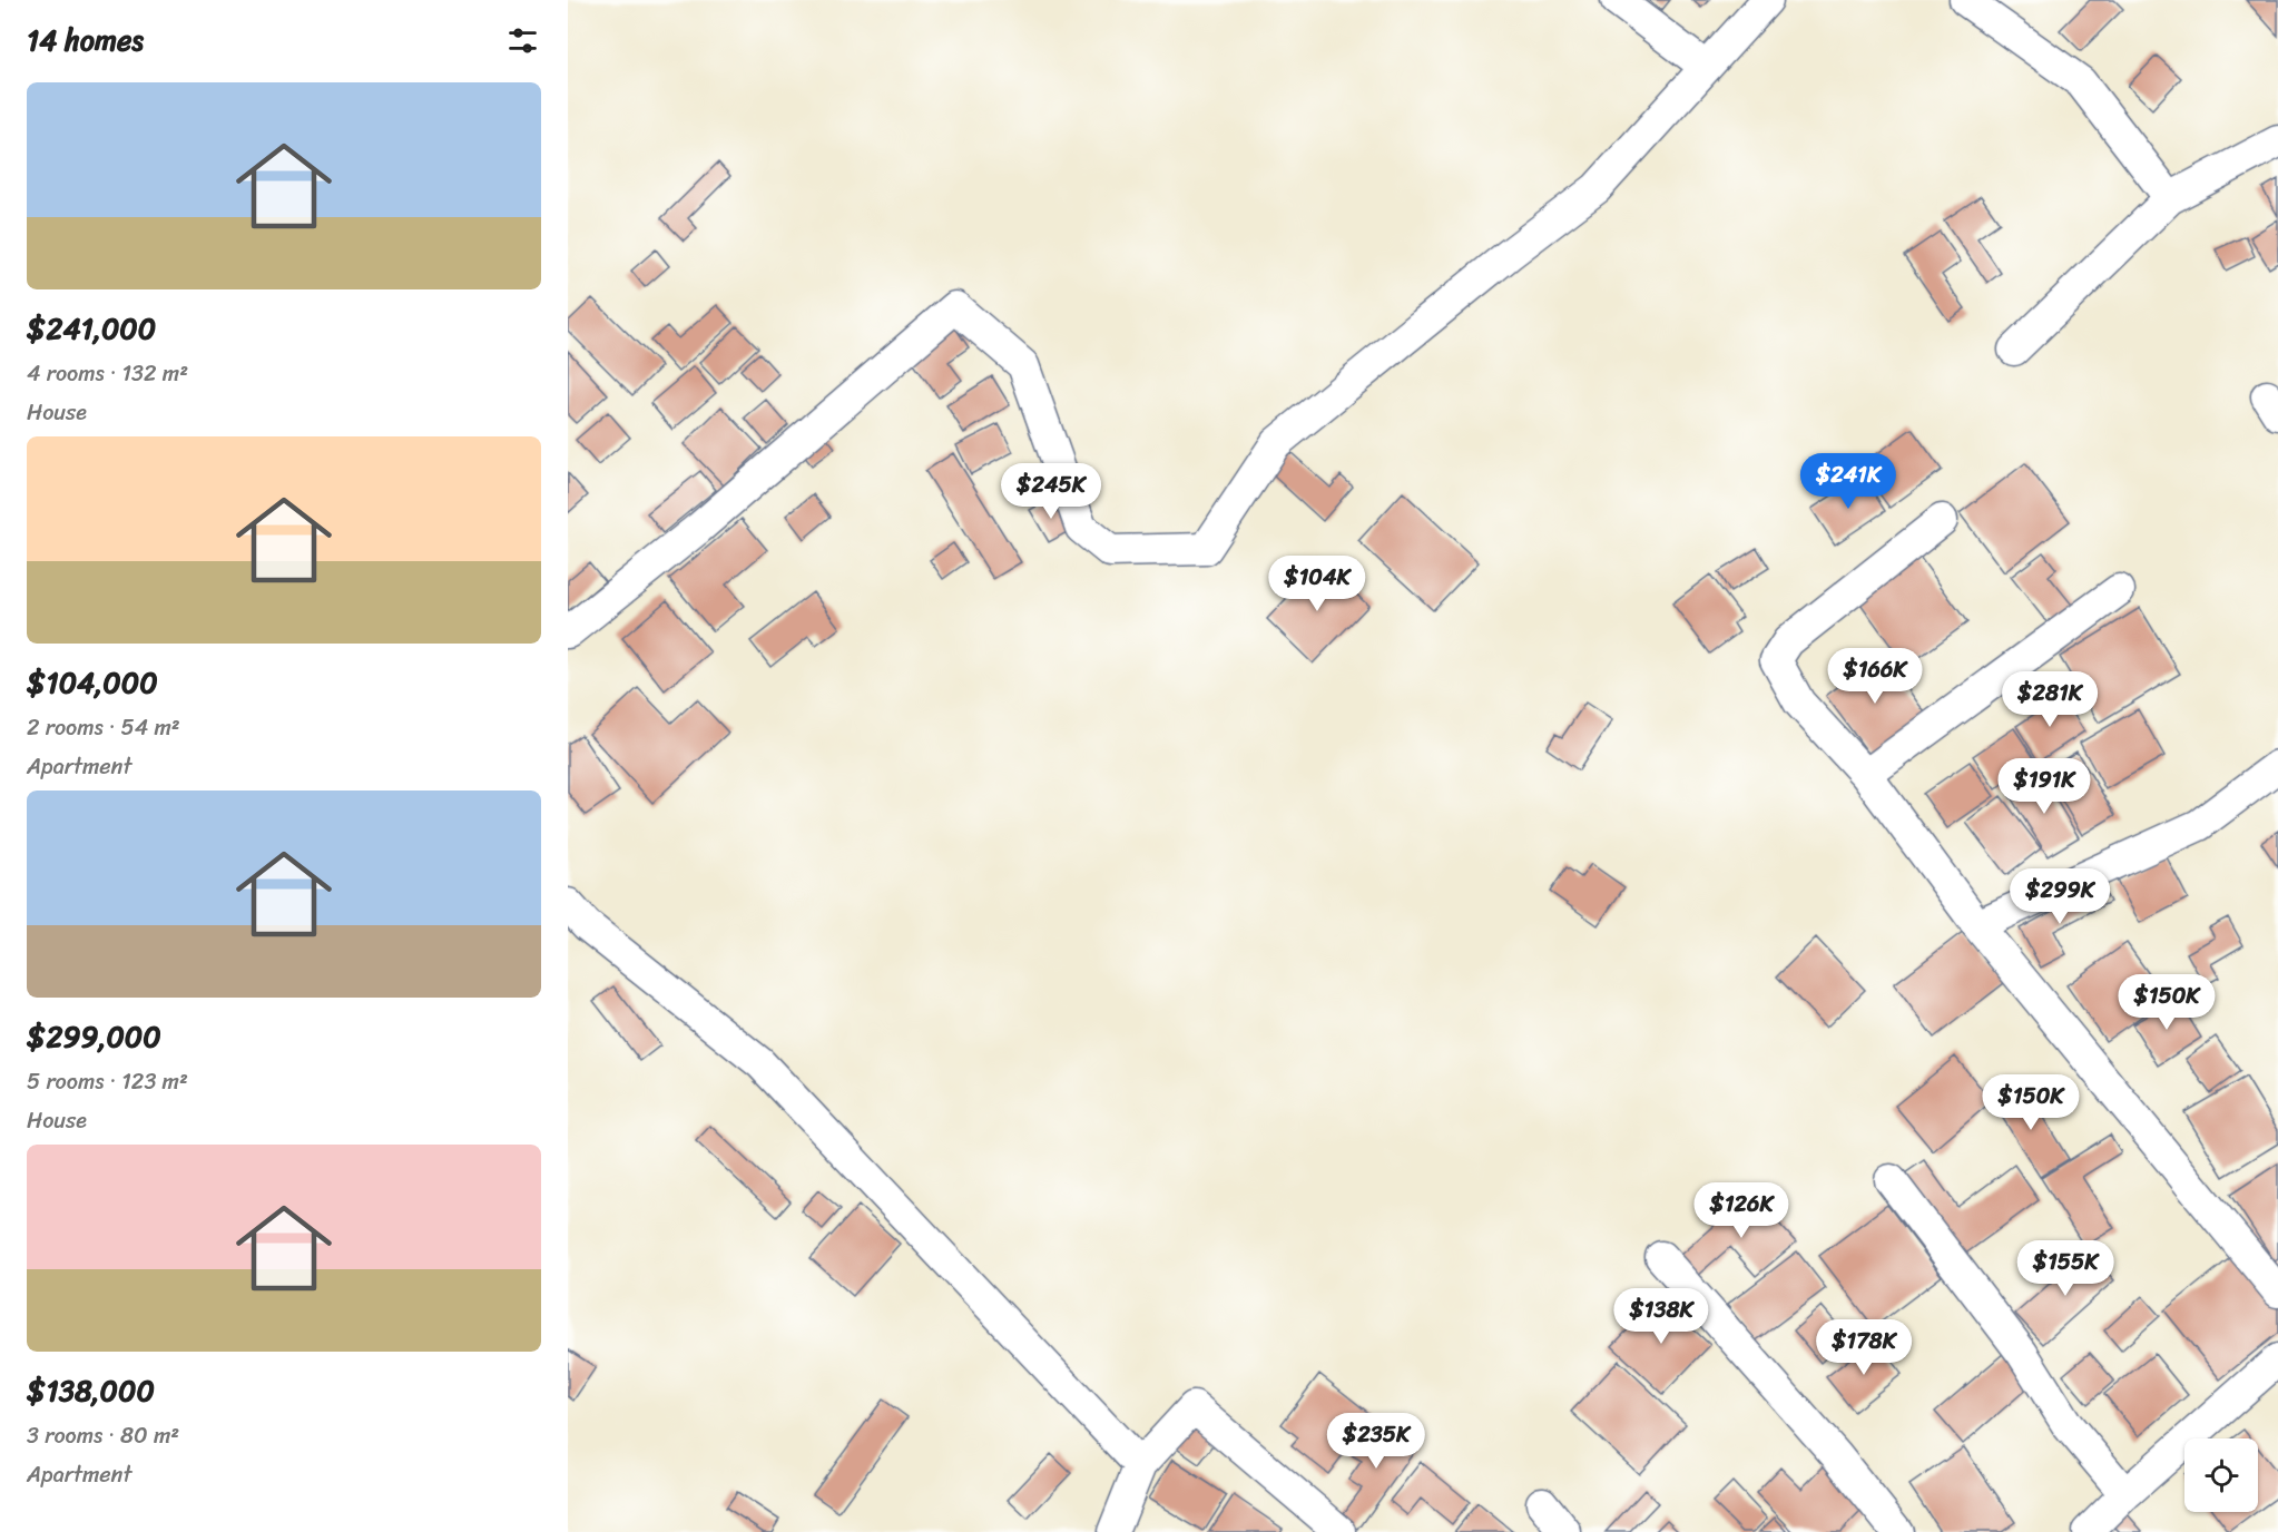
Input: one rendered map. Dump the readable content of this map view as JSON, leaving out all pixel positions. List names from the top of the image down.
{
  "page": {
    "heading": "14 homes",
    "list": [
      {
        "name": "$241,000",
        "note": "4 rooms · 132 m² · House"
      },
      {
        "name": "$104,000",
        "note": "2 rooms · 54 m² · Apartment"
      },
      {
        "name": "$299,000",
        "note": "5 rooms · 123 m² · House"
      },
      {
        "name": "$138,000",
        "note": "3 rooms · 80 m² · Apartment"
      }
    ],
    "price": [
      "$241K",
      "$245K",
      "$104K",
      "$166K",
      "$281K",
      "$191K",
      "$299K",
      "$150K",
      "$150K",
      "$126K",
      "$155K",
      "$138K",
      "$178K",
      "$235K"
    ]
  }
}
